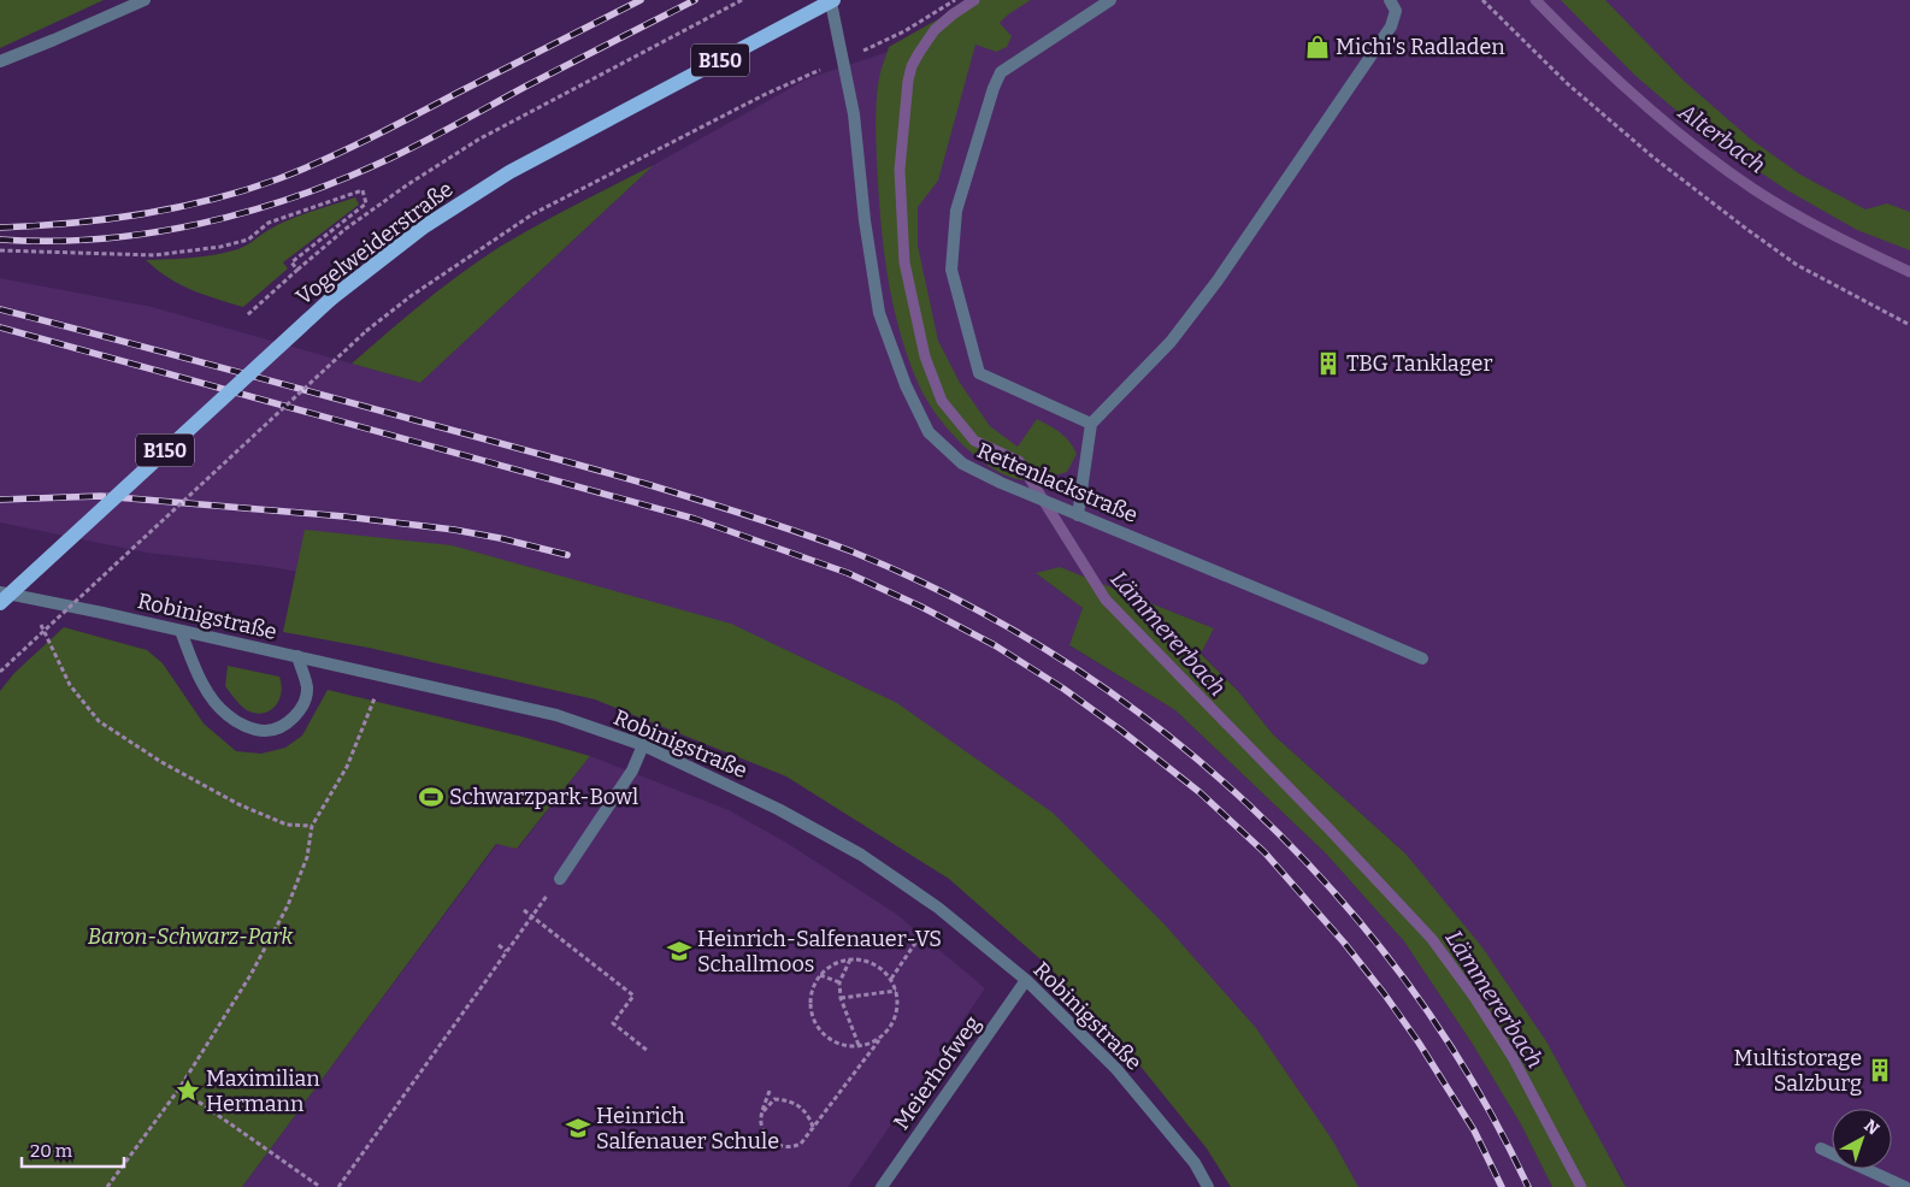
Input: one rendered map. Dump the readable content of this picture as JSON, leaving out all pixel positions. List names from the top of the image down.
{
  "streets": {
    "main road": ["B150", "Vogelweiderstraße"],
    "street": ["Rettenlackstraße", "Robinigstraße", "Meierhofweg"]
  },
  "crossings": [
    ["Vogelweiderstraße", "Rettenlackstraße"],
    ["Robinigstraße", "Meierhofweg"]
  ],
  "water": ["Alterbach", "Lämmererbach"],
  "parks": ["Baron-Schwarz-Park"],
  "places": {
    "shop": ["Michi's Radladen"],
    "building": ["TBG Tanklager", "Multistorage Salzburg"],
    "sports": ["Schwarzpark-Bowl"],
    "school or university": ["Heinrich-Salfenauer-VS Schallmoos", "Heinrich Salfenauer Schule"],
    "place": ["Maximilian Hermann"]
  },
  "scale_bar": "20 m",
  "north": "top right"
}
